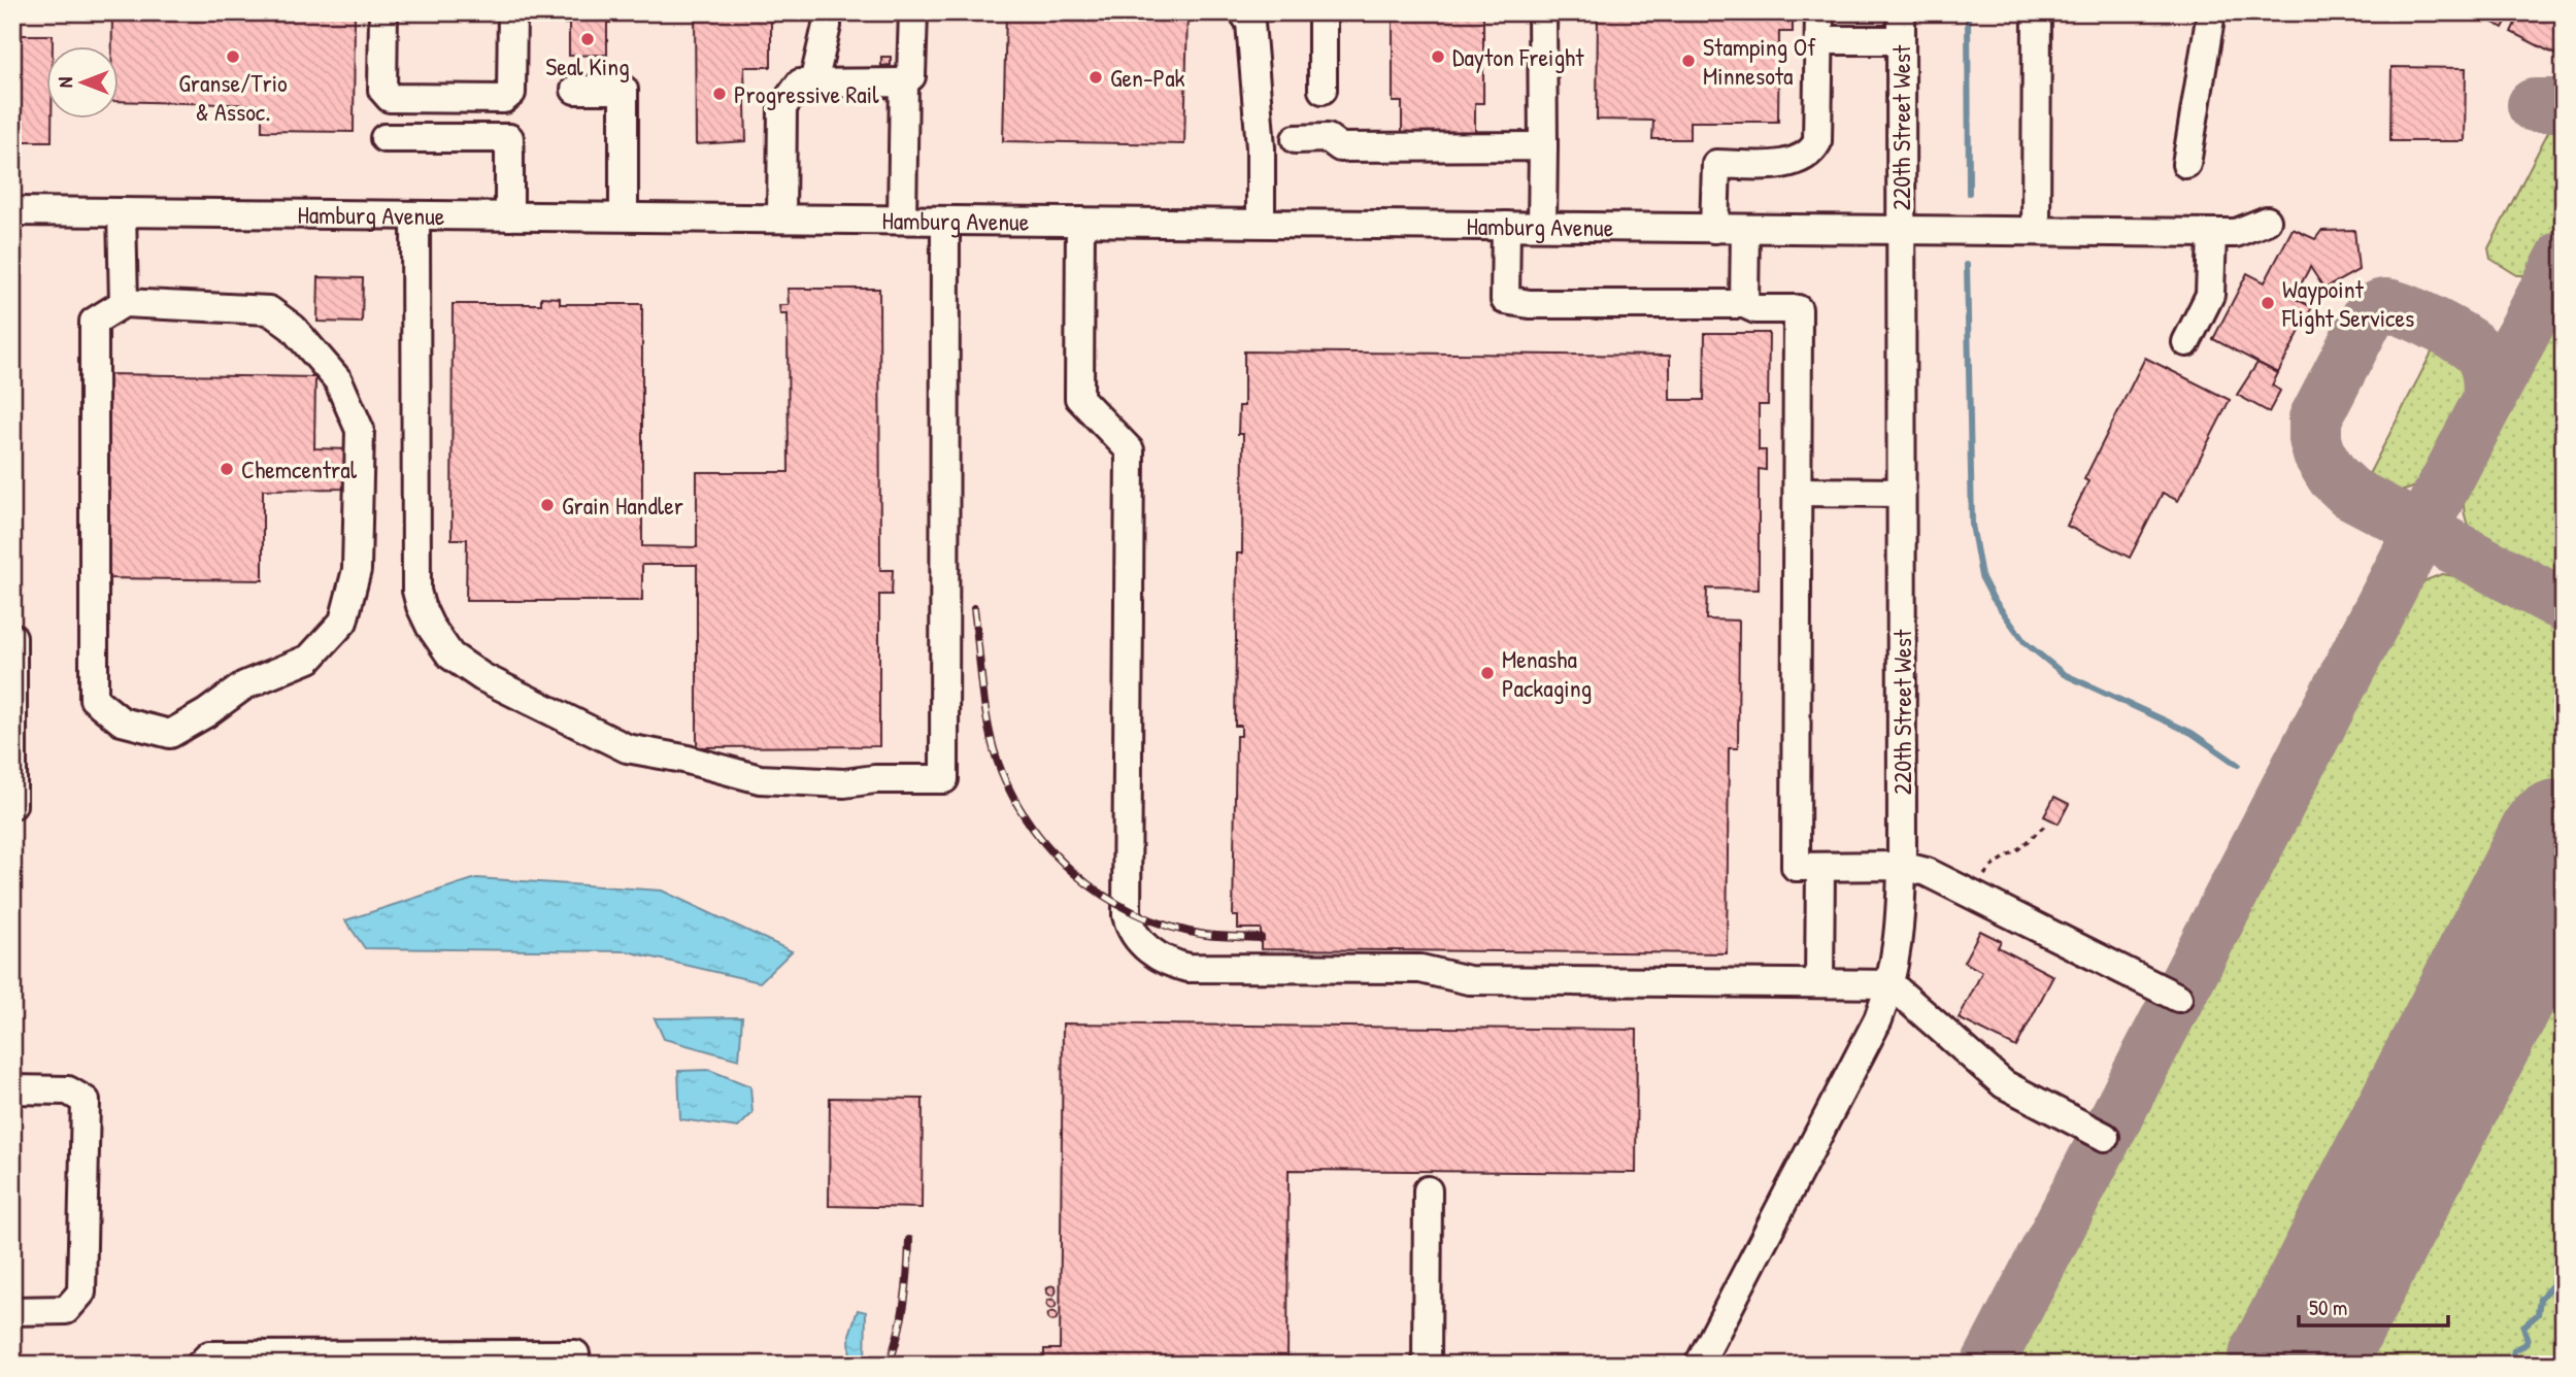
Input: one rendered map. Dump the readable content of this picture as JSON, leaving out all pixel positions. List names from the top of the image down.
{
  "streets": {
    "street": ["220th Street West", "Hamburg Avenue"]
  },
  "crossings": [
    ["220th Street West", "Hamburg Avenue"]
  ],
  "places": [
    "Seal King",
    "Granse/Trio & Assoc.",
    "Dayton Freight",
    "Stamping Of Minnesota",
    "Gen-Pak",
    "Progressive Rail",
    "Waypoint Flight Services",
    "Chemcentral",
    "Grain Handler",
    "Menasha Packaging"
  ],
  "scale_bar": "50 m",
  "north": "left"
}
